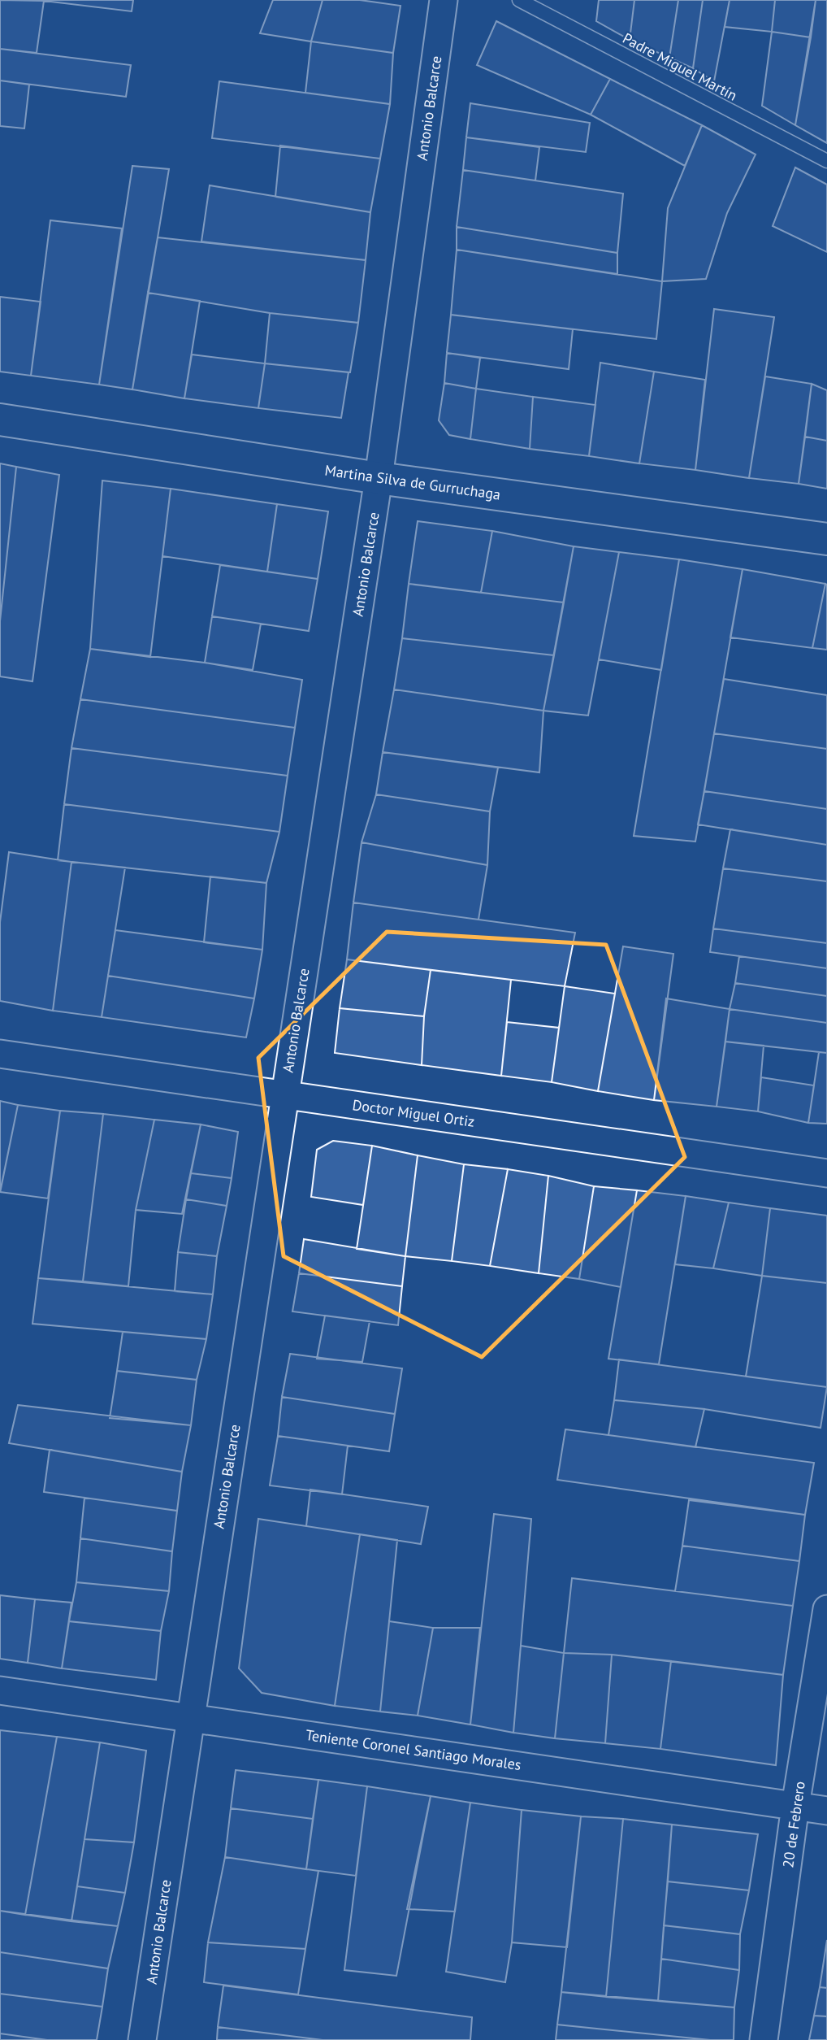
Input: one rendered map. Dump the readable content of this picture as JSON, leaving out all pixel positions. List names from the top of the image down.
{
  "streets": {
    "street": [
      "Antonio Balcarce",
      "Martina Silva de Gurruchaga",
      "Doctor Miguel Ortiz",
      "Teniente Coronel Santiago Morales",
      "20 de Febrero"
    ],
    "lane": ["Padre Miguel Martín"]
  },
  "crossings": [
    ["Antonio Balcarce", "Martina Silva de Gurruchaga"],
    ["Antonio Balcarce", "Doctor Miguel Ortiz"],
    ["Antonio Balcarce", "Teniente Coronel Santiago Morales"],
    ["Teniente Coronel Santiago Morales", "20 de Febrero"]
  ]
}
